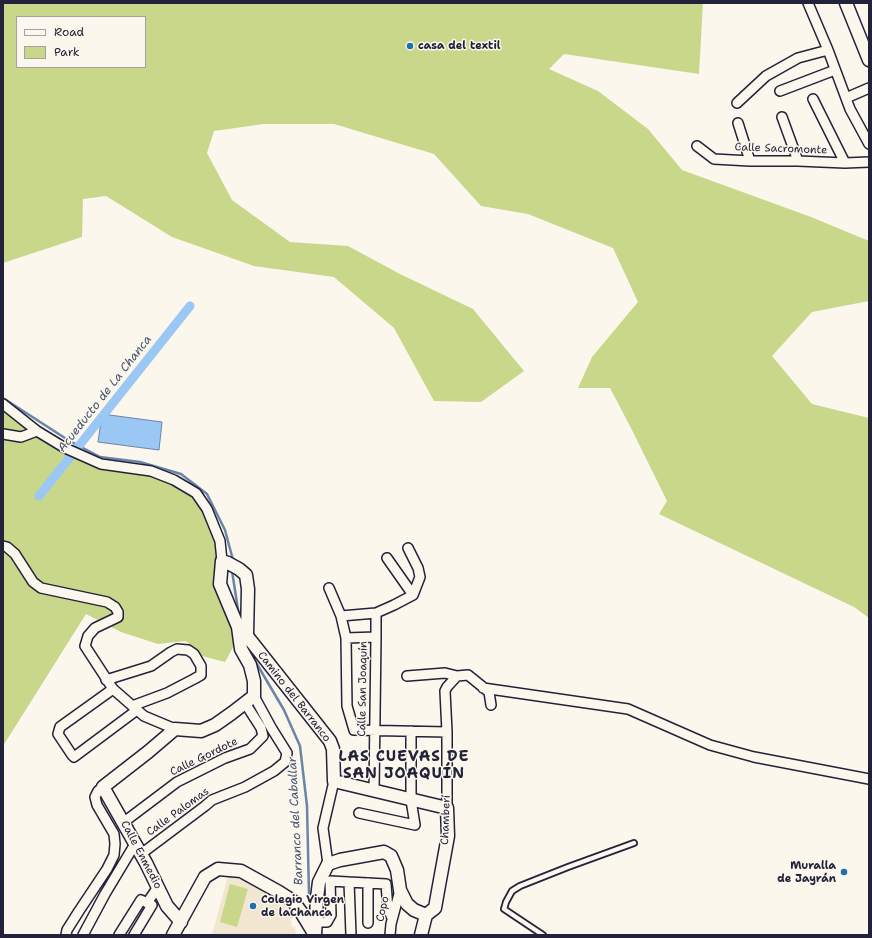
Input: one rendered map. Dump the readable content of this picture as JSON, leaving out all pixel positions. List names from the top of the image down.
{
  "streets": {
    "street": [
      "Calle Sacromonte",
      "Calle San Joaquín",
      "Camino del Barranco",
      "Calle Gordote",
      "Calle Palomas",
      "Chamberí",
      "Calle Enmedio",
      "Copo"
    ]
  },
  "crossings": [
    ["Calle Gordote", "Calle Palomas"],
    ["Calle Gordote", "Calle Enmedio"],
    ["Calle Palomas", "Calle Enmedio"]
  ],
  "districts": ["LAS CUEVAS DE SAN JOAQUÍN"],
  "water": ["Acueducto de La Chanca", "Barranco del Caballar"],
  "places": ["casa del textil", "Muralla de Jayrán", "Colegio Virgen de laChanca"],
  "legend": ["Road", "Park"]
}
